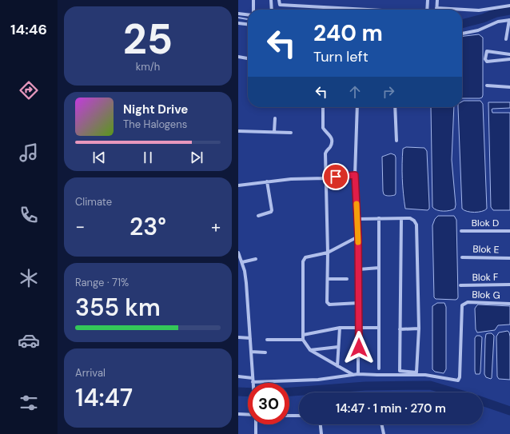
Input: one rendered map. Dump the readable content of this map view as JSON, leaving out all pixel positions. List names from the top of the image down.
{
  "streets": {
    "street": [
      "Blok D",
      "Blok E",
      "Blok F",
      "Blok G"
    ]
  },
  "page": {
    "tabs": "14:46",
    "tile": [
      ["25", "km/h"],
      "Climate",
      ["Range · 71%", "355 km"],
      ["Arrival", "14:47"]
    ],
    "turn": ["240 m", "Turn left"],
    "song": ["Night Drive", "The Halogens"],
    "heat": ["−", "23°", "+"],
    "limit": "30",
    "trip": "14:47 · 1 min · 270 m"
  }
}
